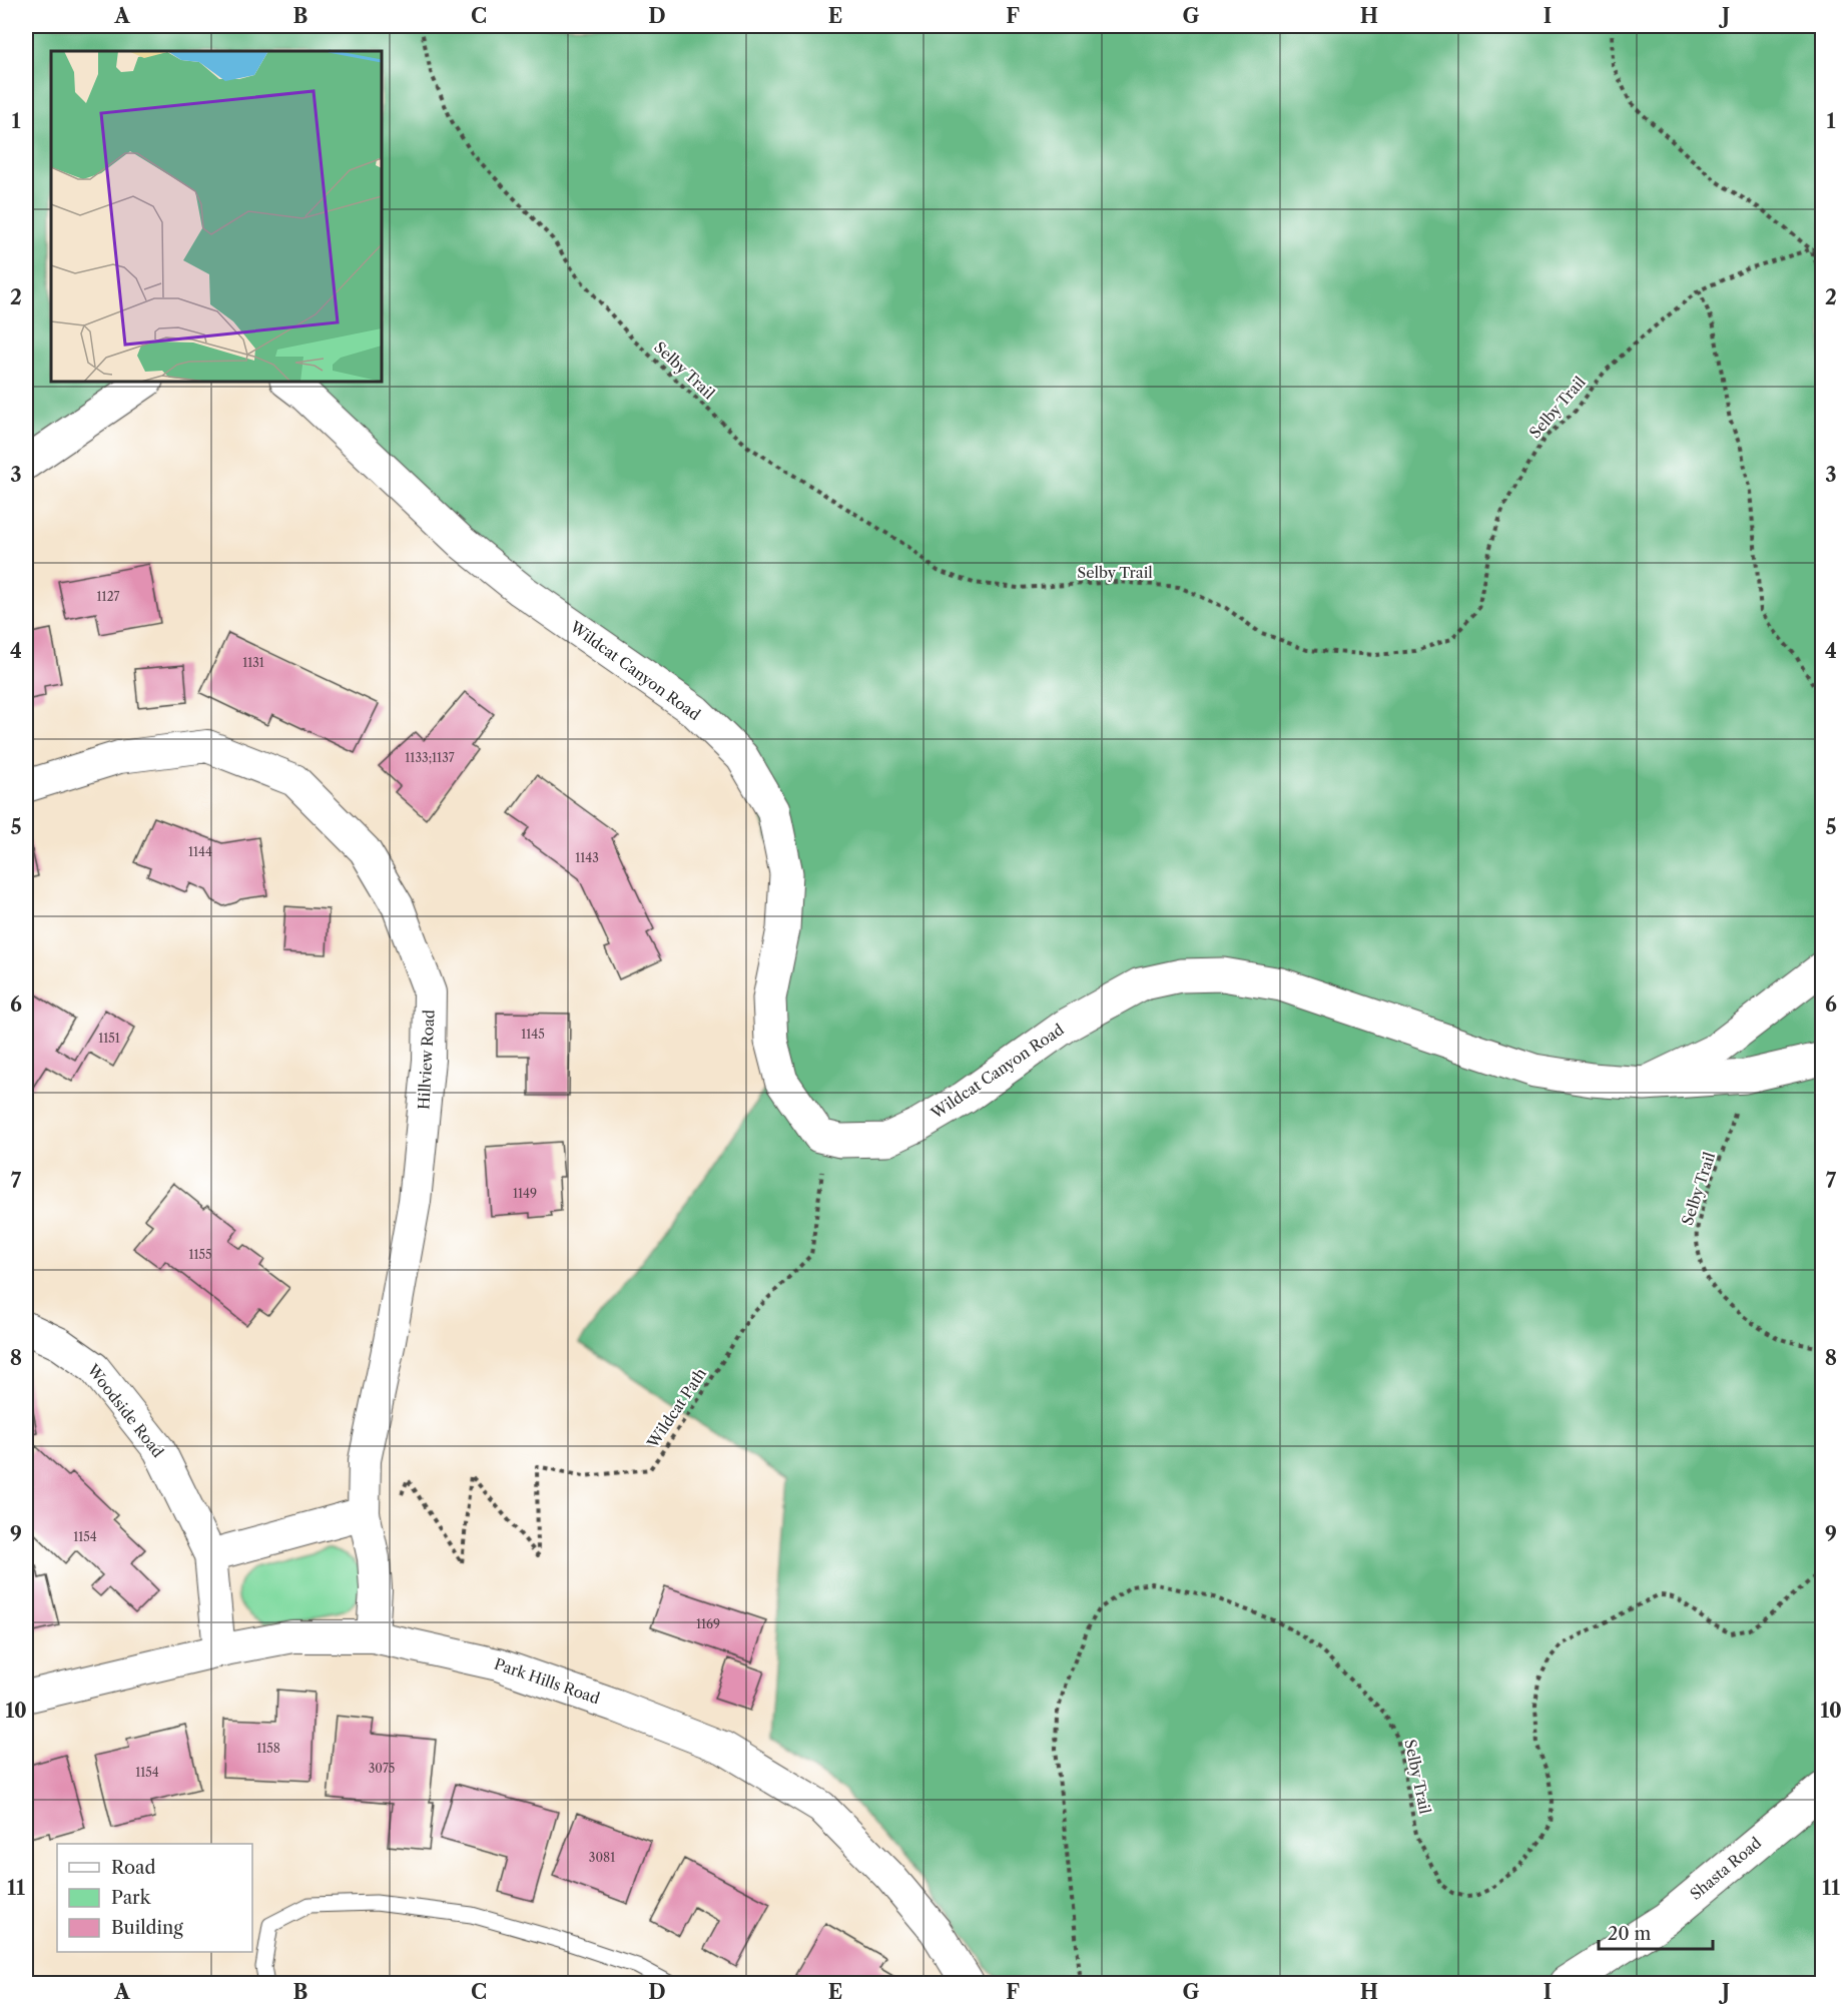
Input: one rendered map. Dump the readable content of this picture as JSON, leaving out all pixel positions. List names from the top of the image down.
{
  "streets": {
    "street": [
      "Wildcat Canyon Road",
      "Hillview Road",
      "Woodside Road",
      "Park Hills Road",
      "Shasta Road"
    ],
    "path": ["Selby Trail", "Wildcat Path"]
  },
  "crossings": [
    ["Selby Trail", "Wildcat Canyon Road"],
    ["Wildcat Canyon Road", "Wildcat Path"],
    ["Hillview Road", "Park Hills Road"],
    ["Woodside Road", "Park Hills Road"]
  ],
  "house_numbers": [
    "1127",
    "1131",
    "1133;1137",
    "1144",
    "1143",
    "1145",
    "1151",
    "1149",
    "1155",
    "1154",
    "1169",
    "1158",
    "3075",
    "1154",
    "3081"
  ],
  "legend": ["Road", "Park", "Building"],
  "scale_bar": "20 m",
  "grid": {
    "columns": [
      "A",
      "B",
      "C",
      "D",
      "E",
      "F",
      "G",
      "H",
      "I",
      "J"
    ],
    "rows": [
      "1",
      "2",
      "3",
      "4",
      "5",
      "6",
      "7",
      "8",
      "9",
      "10",
      "11"
    ]
  }
}
